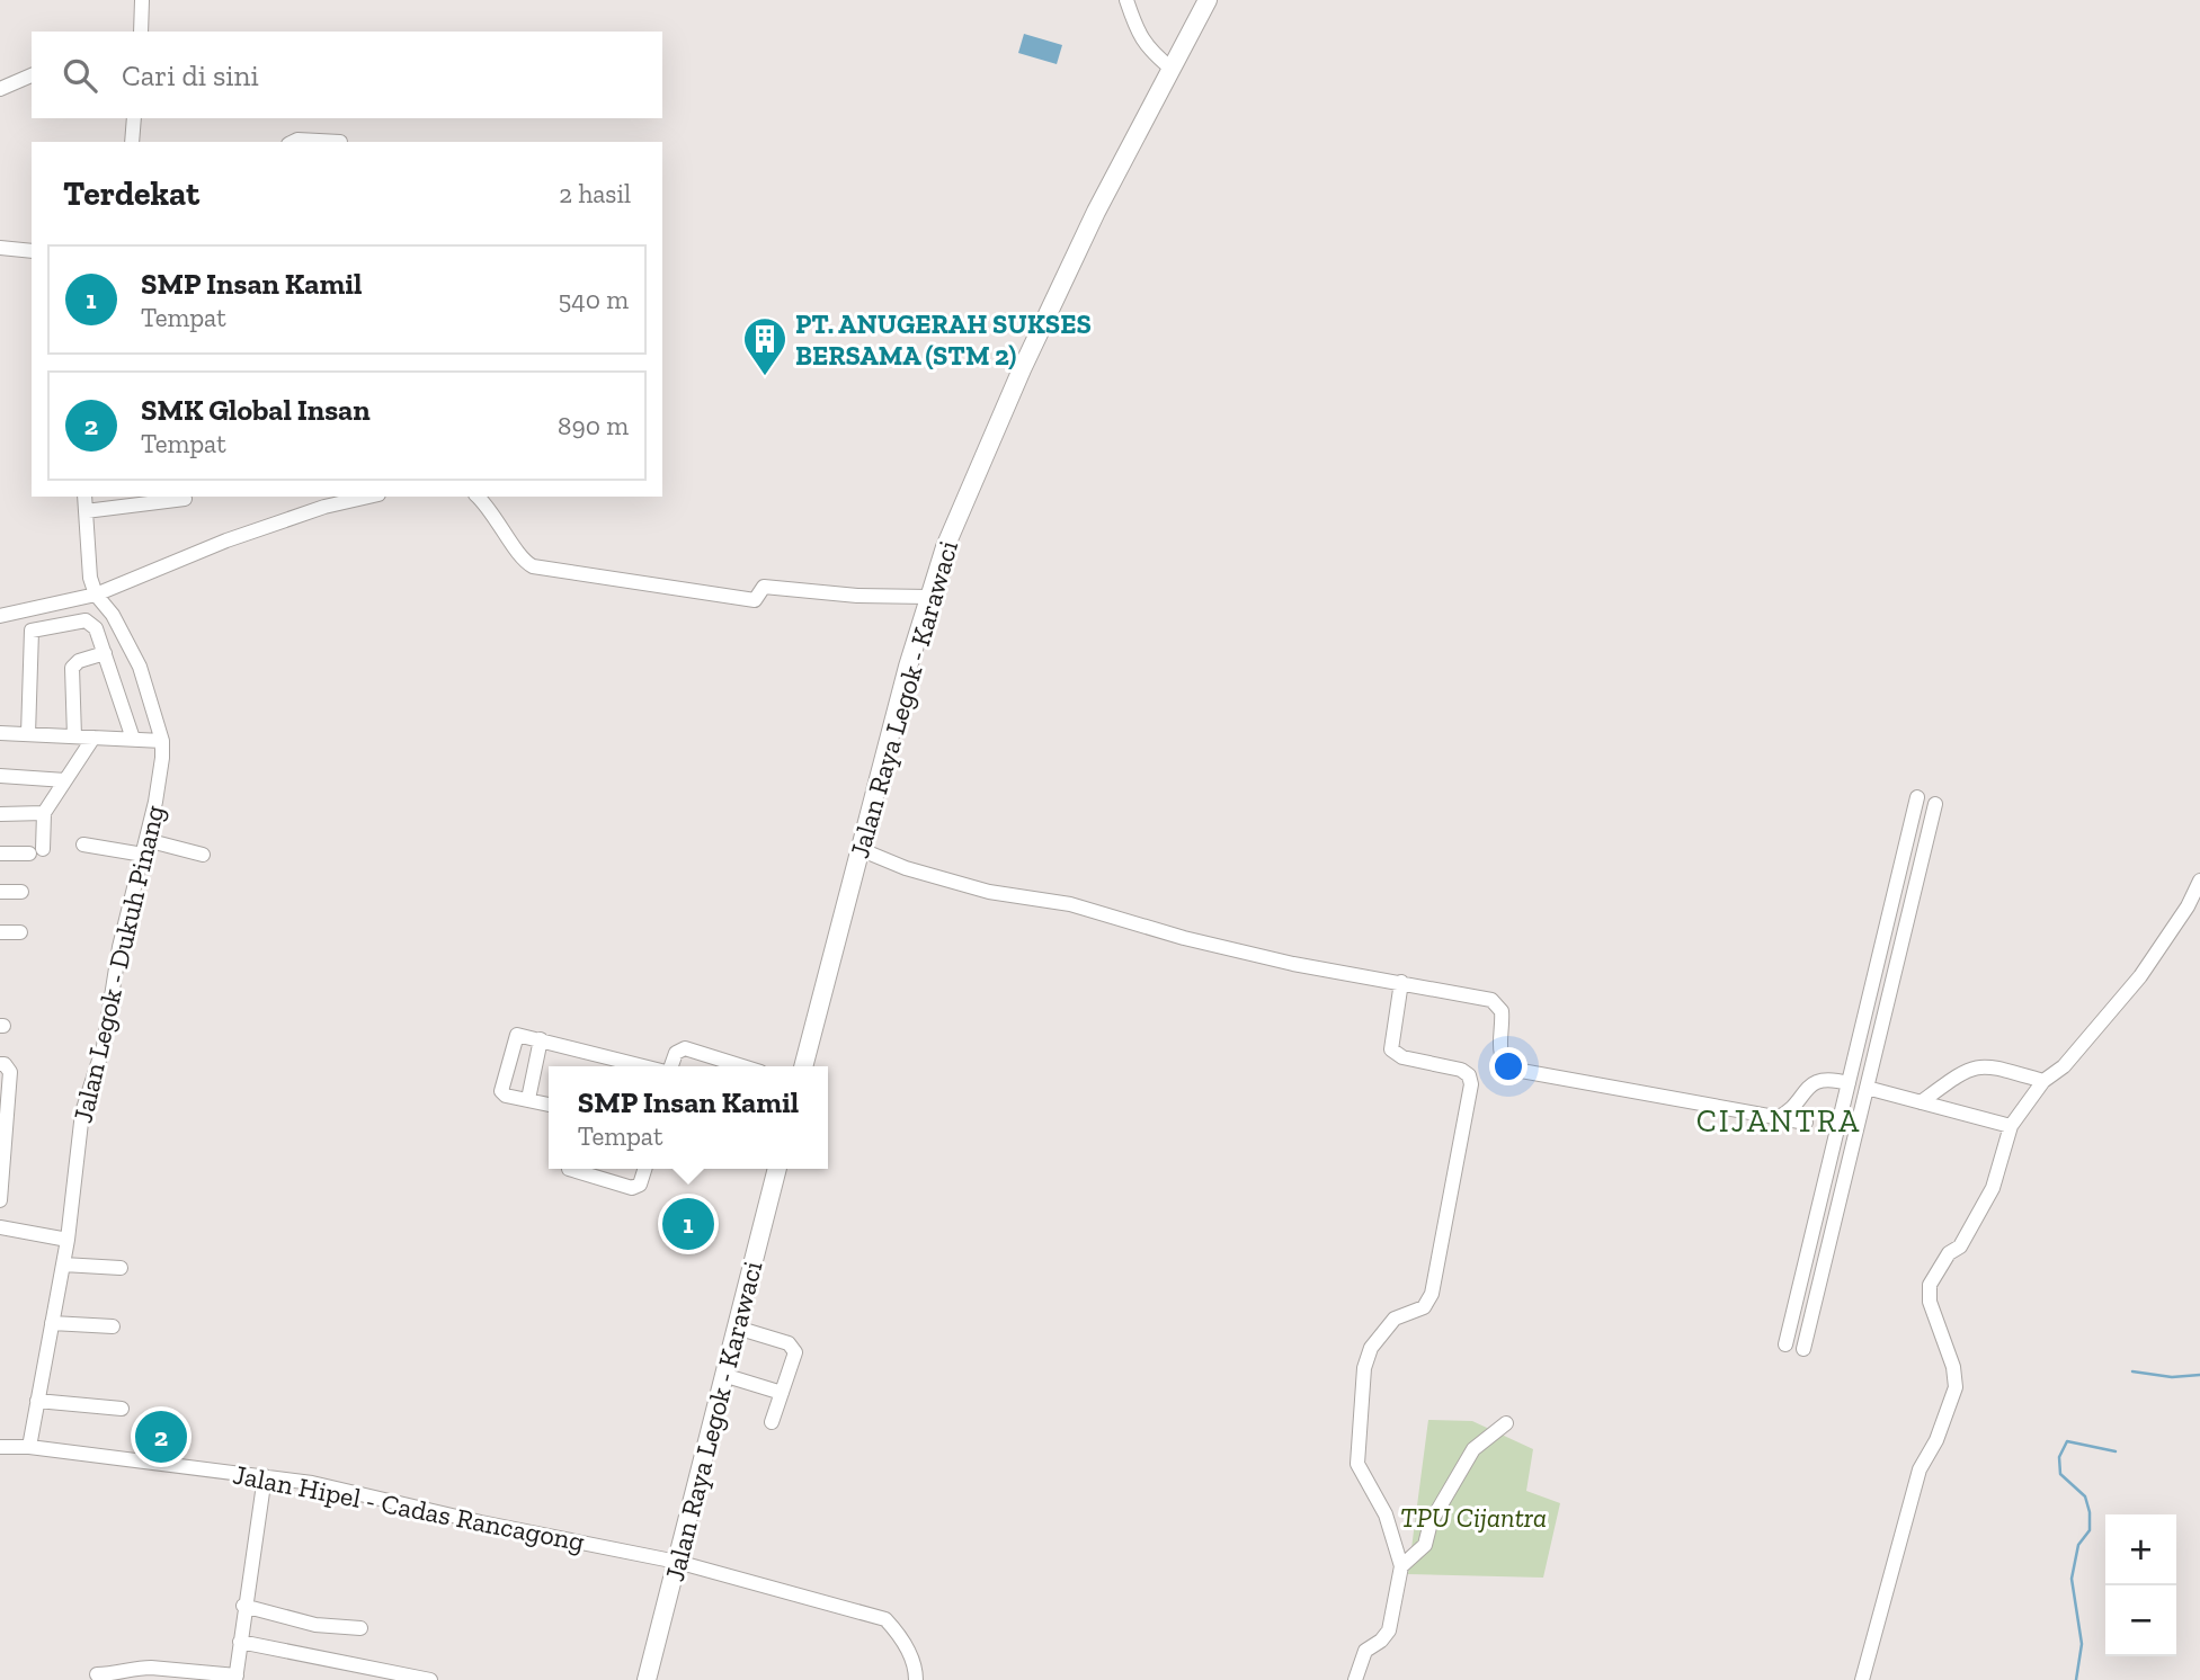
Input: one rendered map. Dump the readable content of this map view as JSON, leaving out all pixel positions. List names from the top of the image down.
{
  "streets": {
    "main road": ["Jalan Raya Legok - Karawaci"],
    "street": ["Jalan Legok - Dukuh Pinang", "Jalan Hipel - Cadas Rancagong"]
  },
  "crossings": [
    ["Jalan Raya Legok - Karawaci", "Jalan Hipel - Cadas Rancagong"],
    ["Jalan Legok - Dukuh Pinang", "Jalan Hipel - Cadas Rancagong"]
  ],
  "districts": ["CIJANTRA"],
  "parks": ["TPU Cijantra"],
  "places": {
    "building": ["PT. ANUGERAH SUKSES BERSAMA (STM 2)"]
  },
  "page": {
    "search": "Cari di sini",
    "heading": ["Terdekat", "2 hasil"],
    "list": [
      {
        "mark": "1",
        "name": "SMP Insan Kamil",
        "note": "Tempat",
        "value": "540 m"
      },
      {
        "mark": "2",
        "name": "SMK Global Insan",
        "note": "Tempat",
        "value": "890 m"
      }
    ],
    "popup": ["SMP Insan Kamil", "Tempat"],
    "pins": ["1", "2"],
    "map_buttons": ["+", "−"]
  }
}
